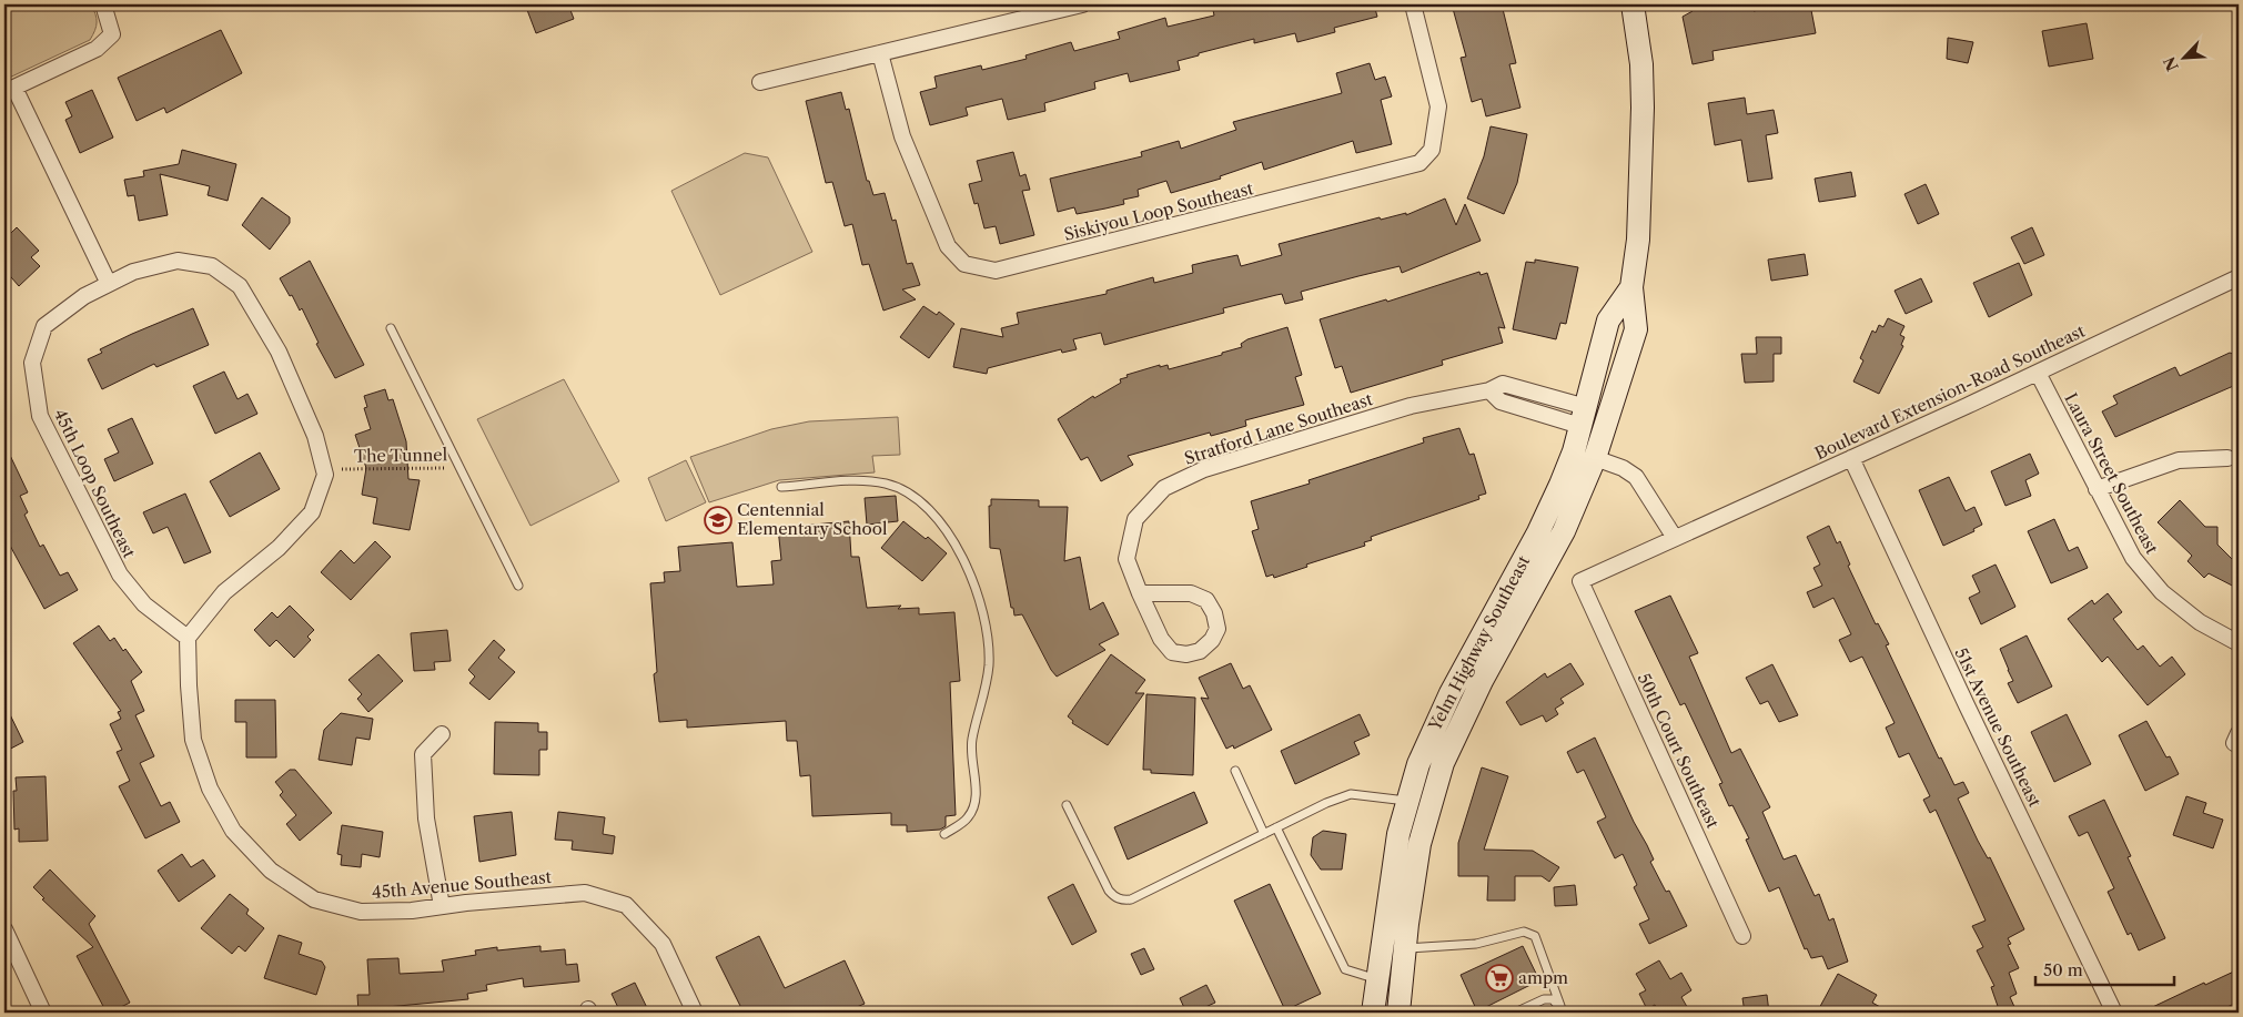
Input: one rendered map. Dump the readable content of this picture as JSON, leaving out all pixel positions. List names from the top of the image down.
{
  "streets": {
    "main road": ["Yelm Highway Southeast"],
    "street": [
      "Siskiyou Loop Southeast",
      "Boulevard Extension-Road Southeast",
      "Stratford Lane Southeast",
      "Laura Street Southeast",
      "45th Loop Southeast",
      "51st Avenue Southeast",
      "50th Court Southeast",
      "45th Avenue Southeast"
    ],
    "path": ["The Tunnel"]
  },
  "crossings": [
    ["Boulevard Extension-Road Southeast", "Laura Street Southeast"],
    ["Boulevard Extension-Road Southeast", "51st Avenue Southeast"],
    ["Boulevard Extension-Road Southeast", "50th Court Southeast"],
    ["Stratford Lane Southeast", "Yelm Highway Southeast"],
    ["45th Loop Southeast", "45th Avenue Southeast"]
  ],
  "places": {
    "school or university": ["Centennial Elementary School"],
    "supermarket": ["ampm"]
  },
  "scale_bar": "50 m",
  "north": "bottom left"
}
